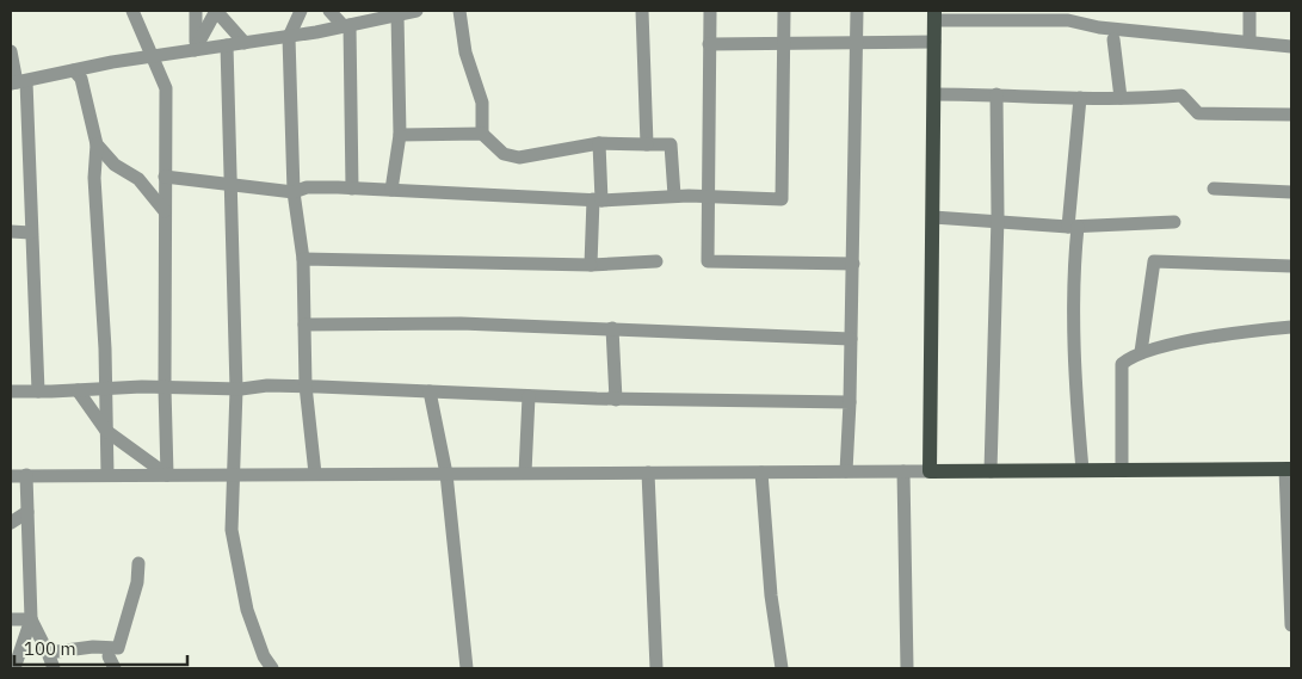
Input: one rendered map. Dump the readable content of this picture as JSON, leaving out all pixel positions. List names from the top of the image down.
{
  "scale_bar": "100 m"
}
